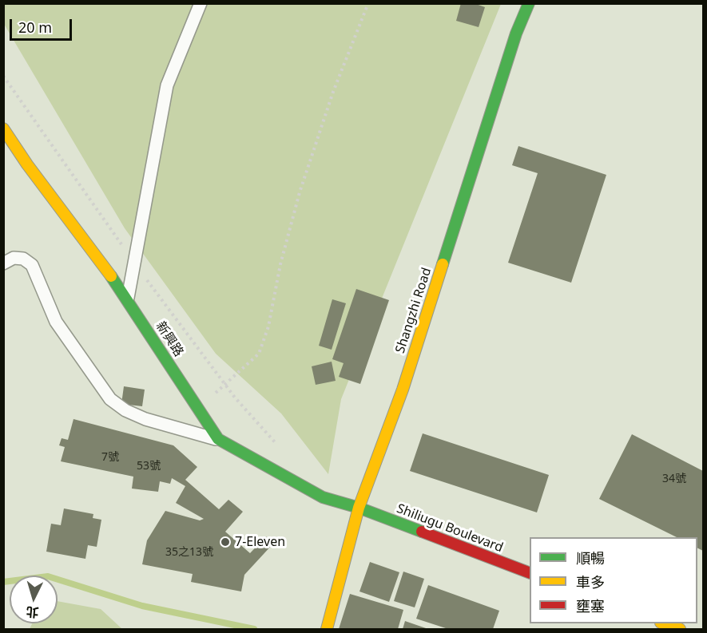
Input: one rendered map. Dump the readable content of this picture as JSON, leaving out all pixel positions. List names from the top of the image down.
{
  "streets": {
    "street": ["Shangzhi Road", "新興路", "Shiliugu Boulevard"]
  },
  "crossings": [
    ["Shangzhi Road", "新興路"],
    ["Shangzhi Road", "Shiliugu Boulevard"],
    ["新興路", "Shiliugu Boulevard"]
  ],
  "places": ["7-Eleven"],
  "house_numbers": [
    "7號",
    "53號",
    "34號",
    "35之13號"
  ],
  "legend": ["順暢", "車多", "壅塞"],
  "scale_bar": "20 m",
  "north": "bottom"
}
